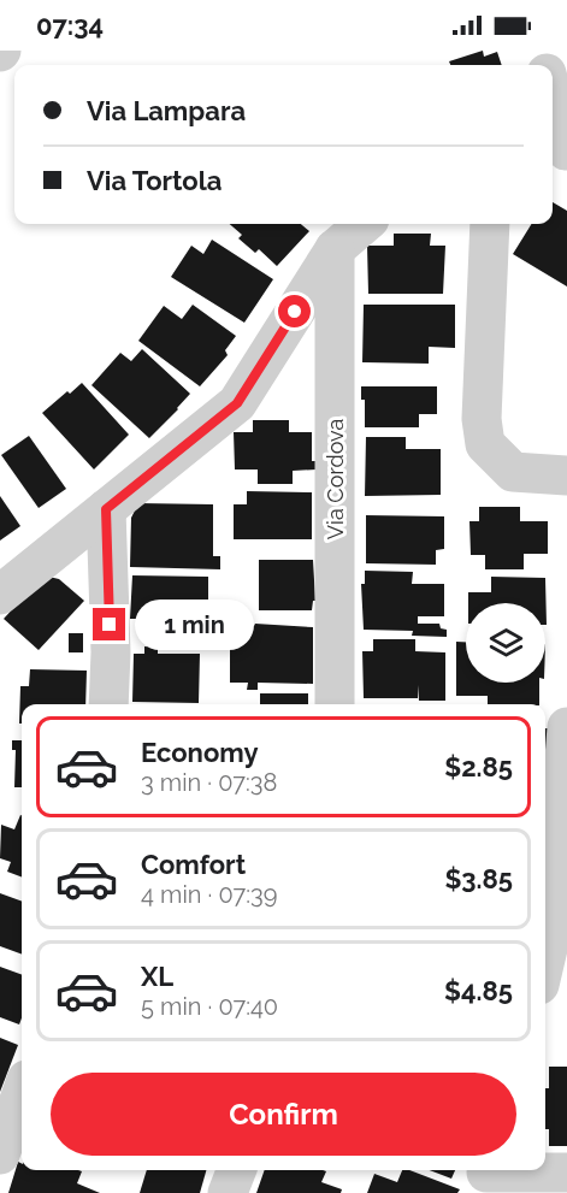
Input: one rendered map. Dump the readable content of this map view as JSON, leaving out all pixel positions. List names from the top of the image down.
{
  "streets": {
    "street": ["Via Cordova"]
  },
  "page": {
    "status": "07:34",
    "banner": ["Via Lampara", "Via Tortola"],
    "bubble": "1 min",
    "list": [
      {
        "name": "Economy",
        "note": "3 min · 07:38",
        "value": "$2.85"
      },
      {
        "name": "Comfort",
        "note": "4 min · 07:39",
        "value": "$3.85"
      },
      {
        "name": "XL",
        "note": "5 min · 07:40",
        "value": "$4.85"
      }
    ],
    "buttons": "Confirm"
  }
}
